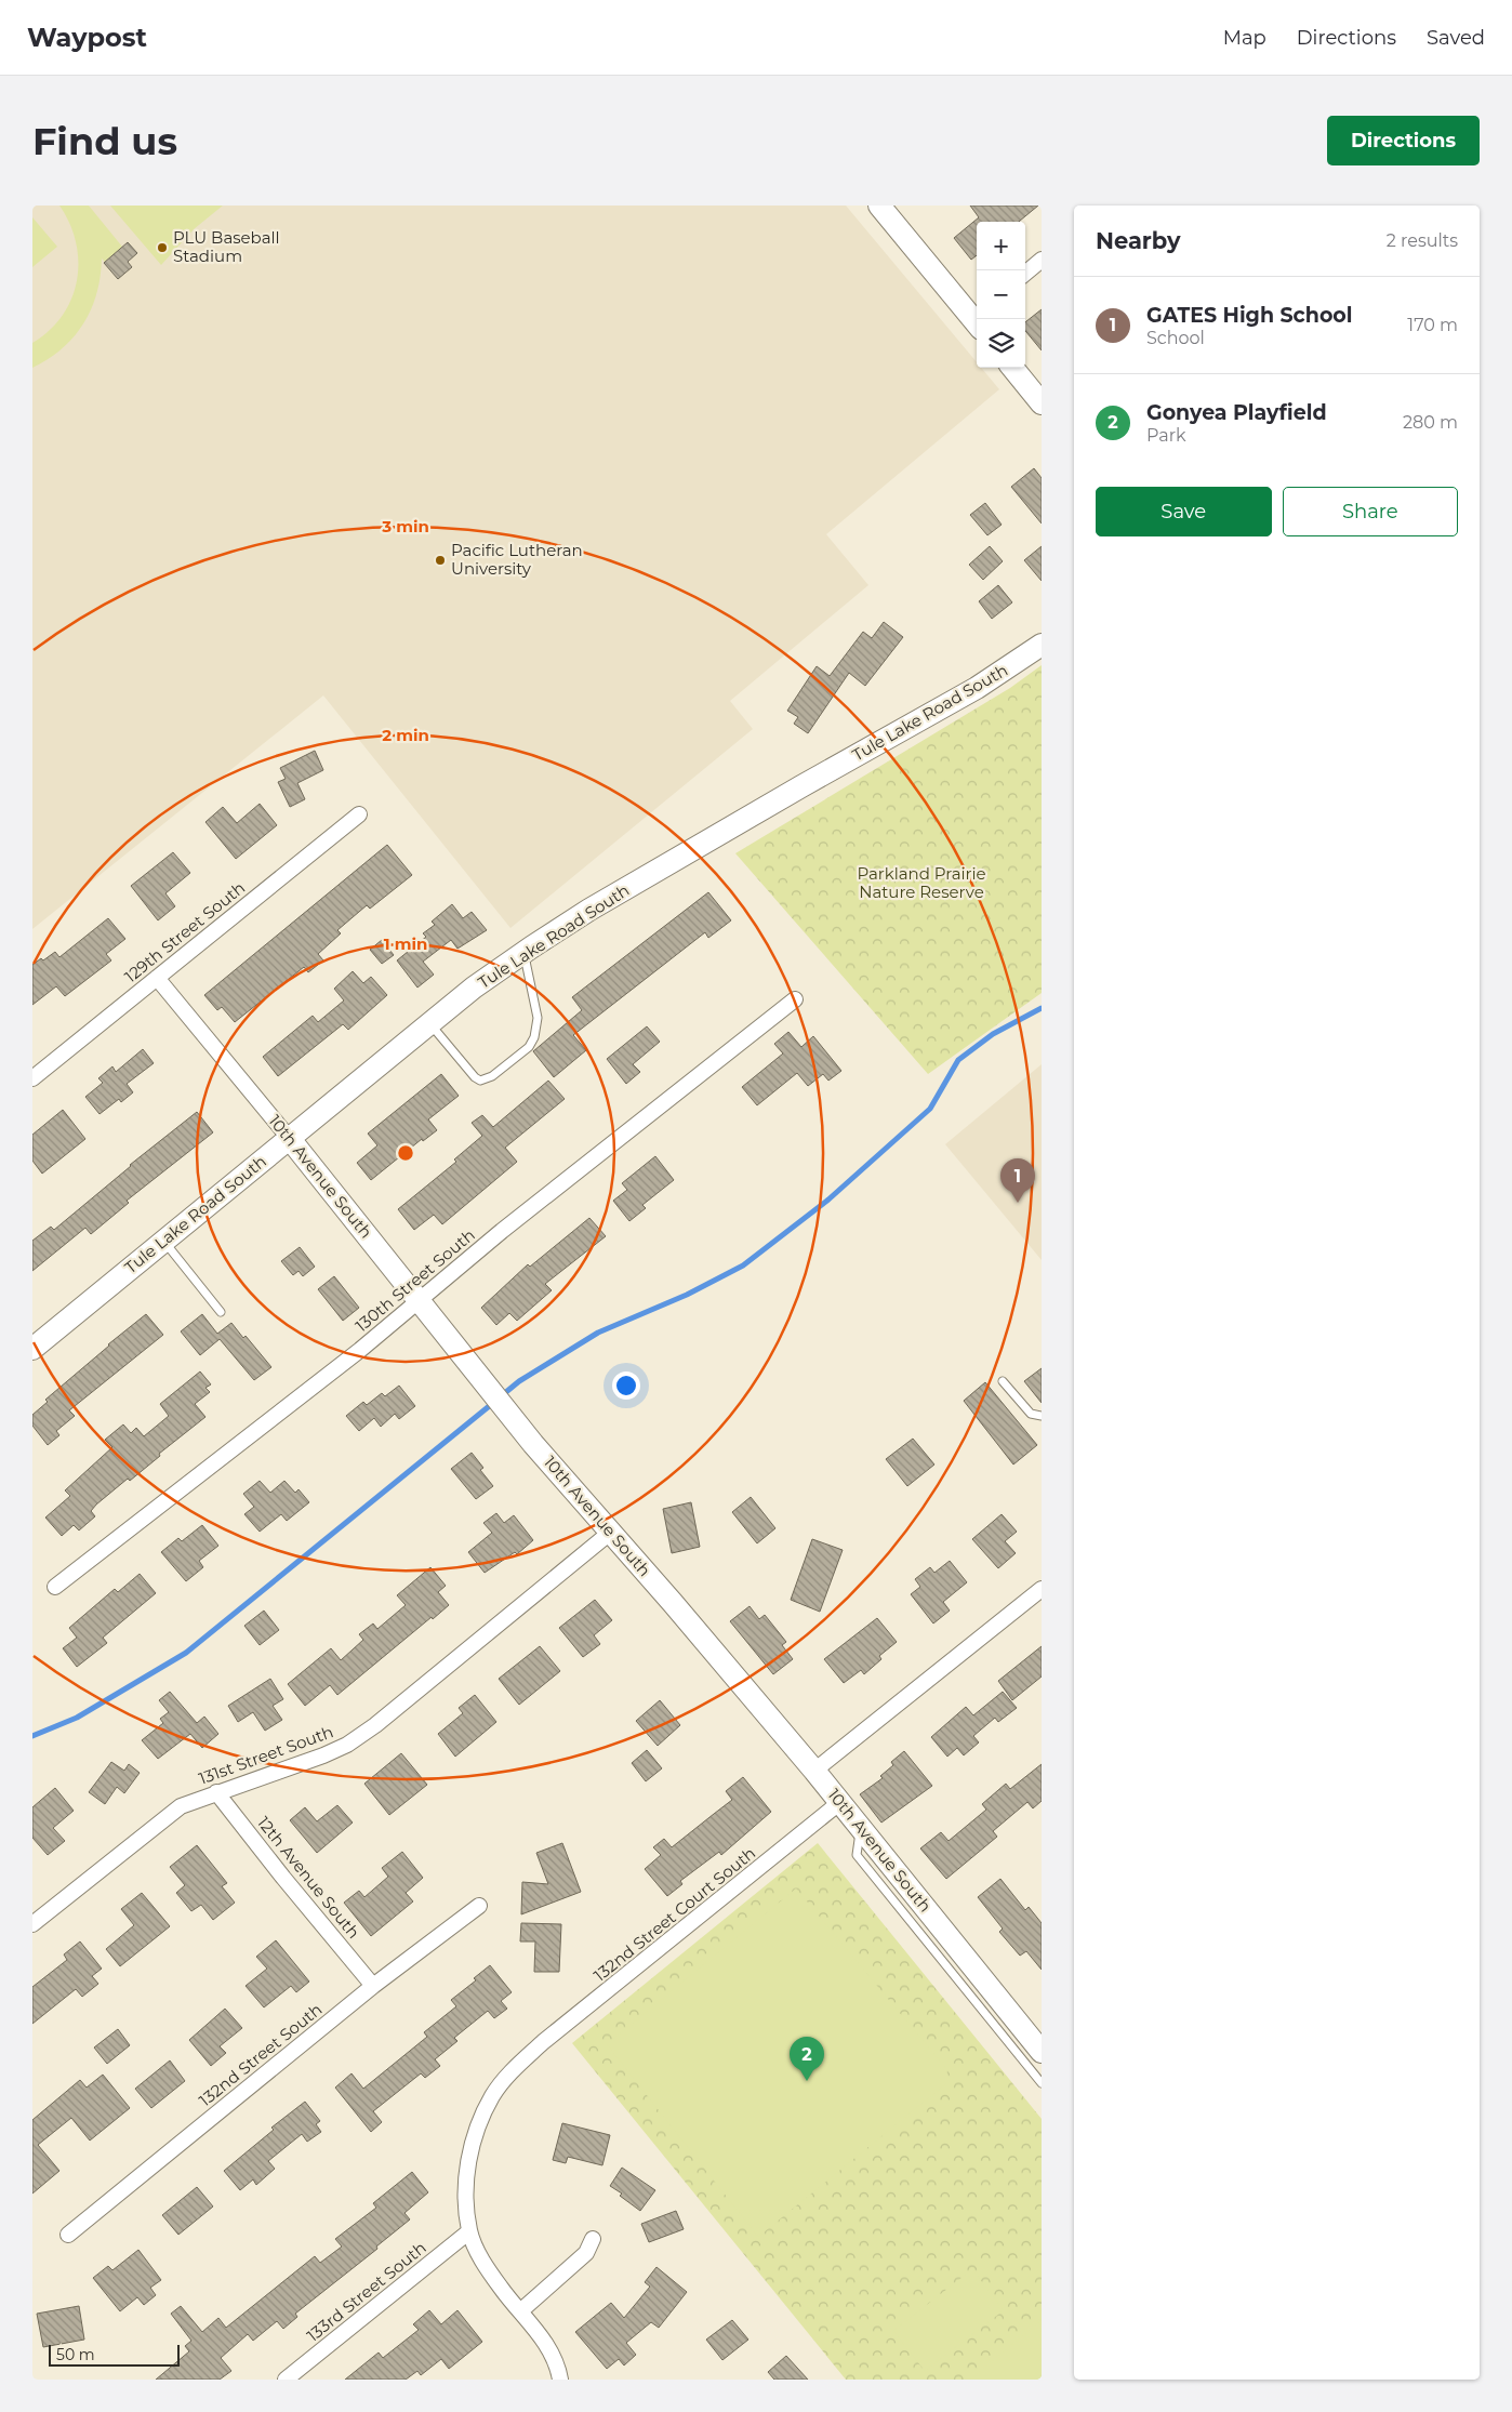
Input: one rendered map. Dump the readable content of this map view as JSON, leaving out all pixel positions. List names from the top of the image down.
{
  "streets": {
    "street": [
      "Tule Lake Road South",
      "129th Street South",
      "10th Avenue South",
      "130th Street South",
      "131st Street South",
      "12th Avenue South",
      "132nd Street Court South",
      "132nd Street South",
      "133rd Street South"
    ]
  },
  "crossings": [
    ["Tule Lake Road South", "10th Avenue South"],
    ["129th Street South", "10th Avenue South"],
    ["10th Avenue South", "130th Street South"],
    ["10th Avenue South", "131st Street South"],
    ["10th Avenue South", "132nd Street Court South"],
    ["131st Street South", "12th Avenue South"],
    ["12th Avenue South", "132nd Street South"],
    ["132nd Street Court South", "133rd Street South"]
  ],
  "parks": ["Parkland Prairie Nature Reserve"],
  "places": ["PLU Baseball Stadium", "Pacific Lutheran University"],
  "scale_bar": "50 m",
  "page": {
    "header": "Waypost",
    "nav": ["Map", "Directions", "Saved"],
    "buttons": [
      "Directions",
      ["Save", "Share"]
    ],
    "title": "Find us",
    "heading": ["Nearby", "2 results"],
    "map_buttons": ["+", "−"],
    "list": [
      {
        "mark": "1",
        "name": "GATES High School",
        "note": "School",
        "value": "170 m"
      },
      {
        "mark": "2",
        "name": "Gonyea Playfield",
        "note": "Park",
        "value": "280 m"
      }
    ],
    "pins": ["1", "2"],
    "scale": "50 m"
  },
  "rings": ["3 min", "2 min", "1 min"]
}
